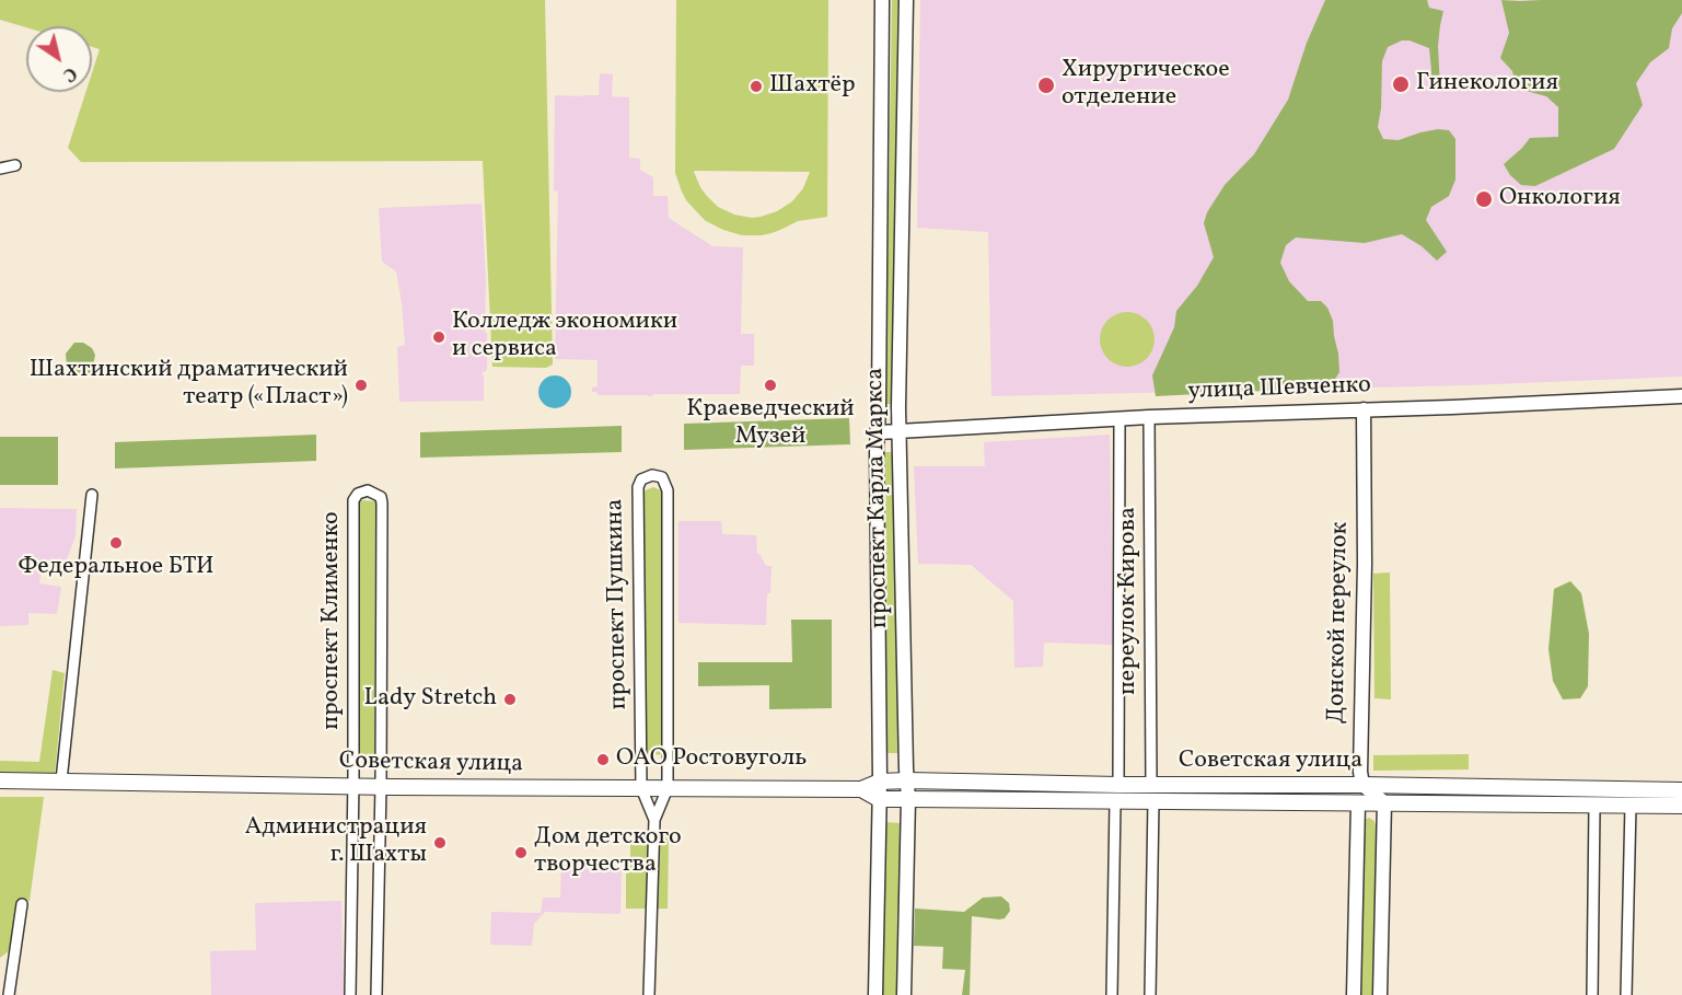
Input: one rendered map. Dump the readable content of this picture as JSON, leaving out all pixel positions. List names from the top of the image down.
{
  "streets": {
    "main road": [
      "улица Шевченко",
      "проспект Карла Маркса",
      "Донской переулок",
      "Советская улица"
    ],
    "street": ["переулок Кирова", "проспект Пушкина", "проспект Клименко"]
  },
  "crossings": [
    ["улица Шевченко", "проспект Карла Маркса"],
    ["улица Шевченко", "переулок Кирова"],
    ["улица Шевченко", "Донской переулок"],
    ["проспект Карла Маркса", "Советская улица"],
    ["переулок Кирова", "Советская улица"],
    ["проспект Пушкина", "Советская улица"],
    ["проспект Клименко", "Советская улица"],
    ["Донской переулок", "Советская улица"]
  ],
  "places": [
    "Гинекология",
    "Хирургическое отделение",
    "Шахтёр",
    "Онкология",
    "Колледж экономики и сервиса",
    "Шахтинский драматический театр («Пласт»)",
    "Краеведческий Музей",
    "Федеральное БТИ",
    "Lady Stretch",
    "ОАО Ростовуголь",
    "Администрация г. Шахты",
    "Дом детского творчества"
  ],
  "north": "bottom right"
}
